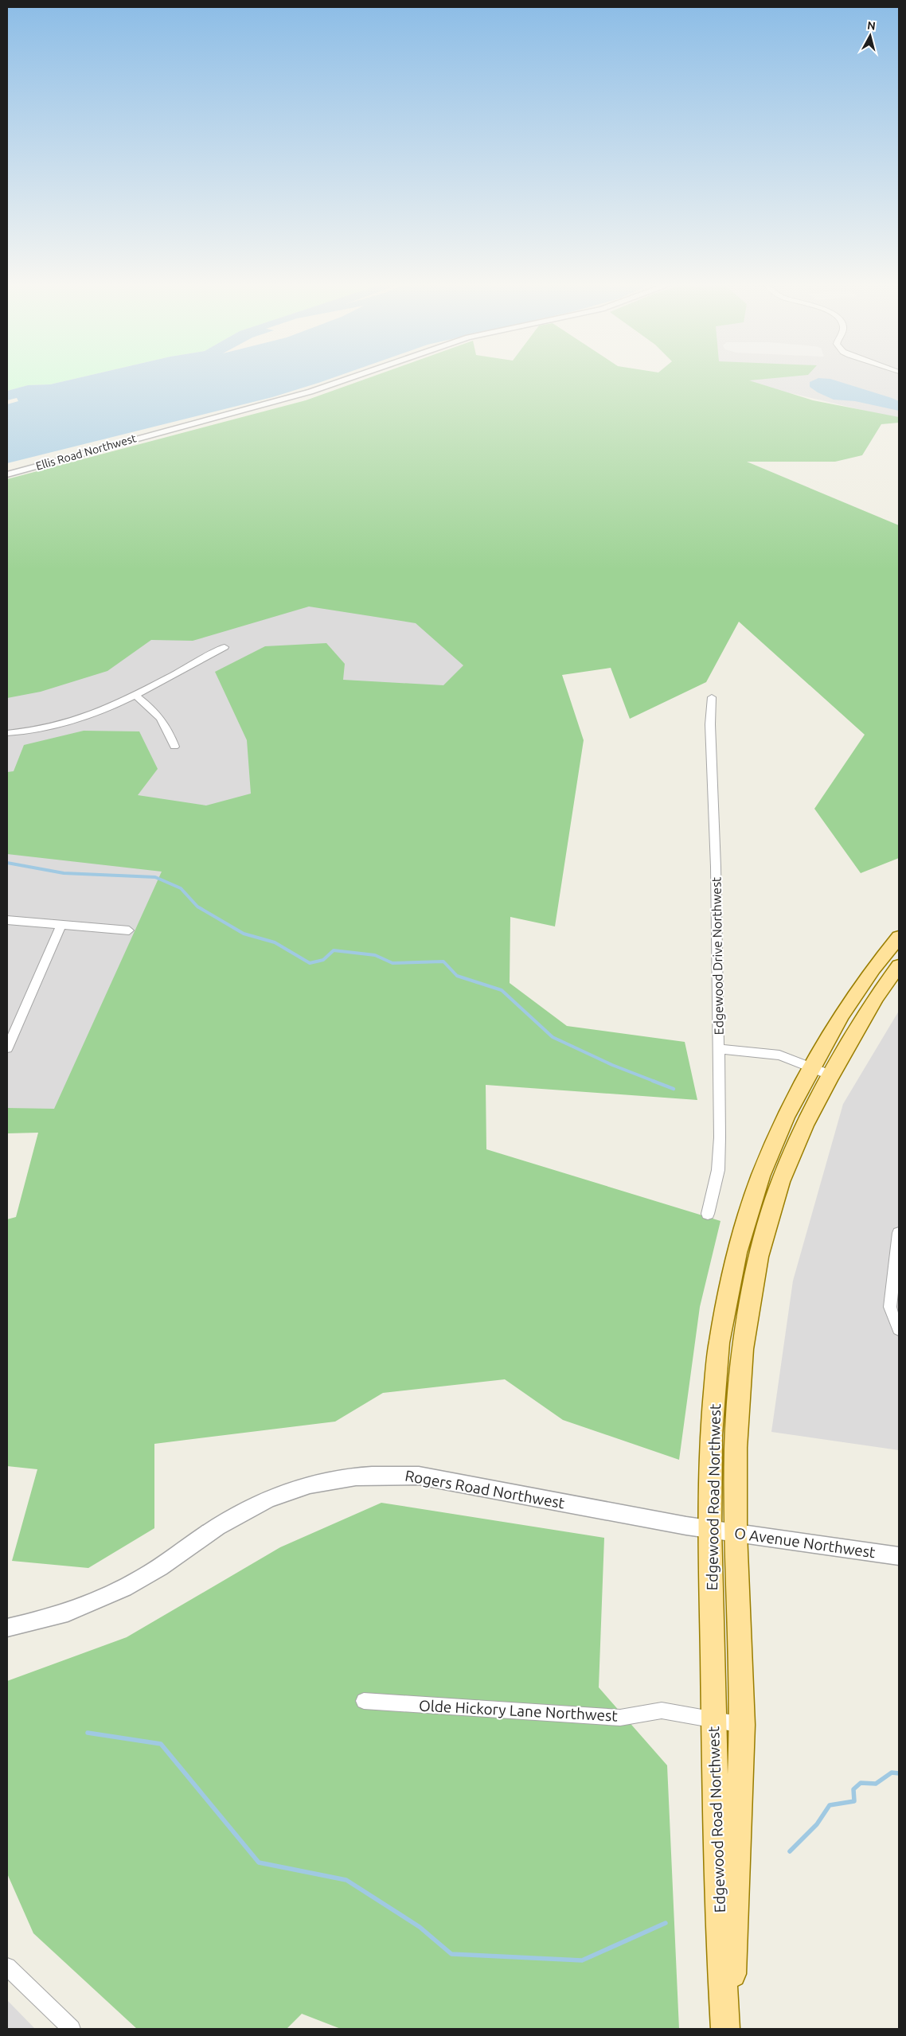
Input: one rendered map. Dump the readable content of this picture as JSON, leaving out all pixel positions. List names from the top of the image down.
{
  "streets": {
    "main road": ["Edgewood Road Northwest"],
    "street": [
      "Ellis Road Northwest",
      "Edgewood Drive Northwest",
      "Rogers Road Northwest",
      "O Avenue Northwest",
      "Olde Hickory Lane Northwest"
    ]
  },
  "crossings": [
    ["Rogers Road Northwest", "Edgewood Road Northwest"],
    ["Rogers Road Northwest", "O Avenue Northwest"],
    ["Edgewood Road Northwest", "O Avenue Northwest"],
    ["Edgewood Road Northwest", "Olde Hickory Lane Northwest"]
  ],
  "north": "top"
}
